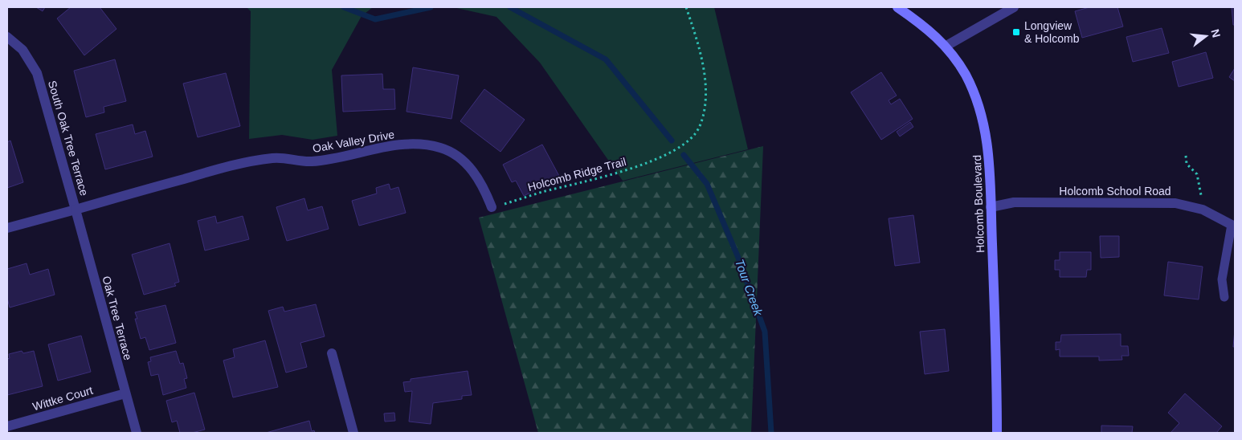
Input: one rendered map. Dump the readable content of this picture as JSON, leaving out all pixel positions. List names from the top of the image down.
{
  "streets": {
    "street": [
      "South Oak Tree Terrace",
      "Oak Valley Drive",
      "Holcomb School Road",
      "Holcomb Boulevard",
      "Oak Tree Terrace",
      "Wittke Court"
    ],
    "path": ["Holcomb Ridge Trail"]
  },
  "crossings": [
    ["South Oak Tree Terrace", "Oak Valley Drive"],
    ["South Oak Tree Terrace", "Oak Tree Terrace"],
    ["Oak Valley Drive", "Holcomb Ridge Trail"],
    ["Oak Valley Drive", "Oak Tree Terrace"],
    ["Holcomb School Road", "Holcomb Boulevard"],
    ["Oak Tree Terrace", "Wittke Court"]
  ],
  "water": ["Tour Creek"],
  "places": {
    "transit": ["Longview & Holcomb"]
  },
  "north": "right"
}
